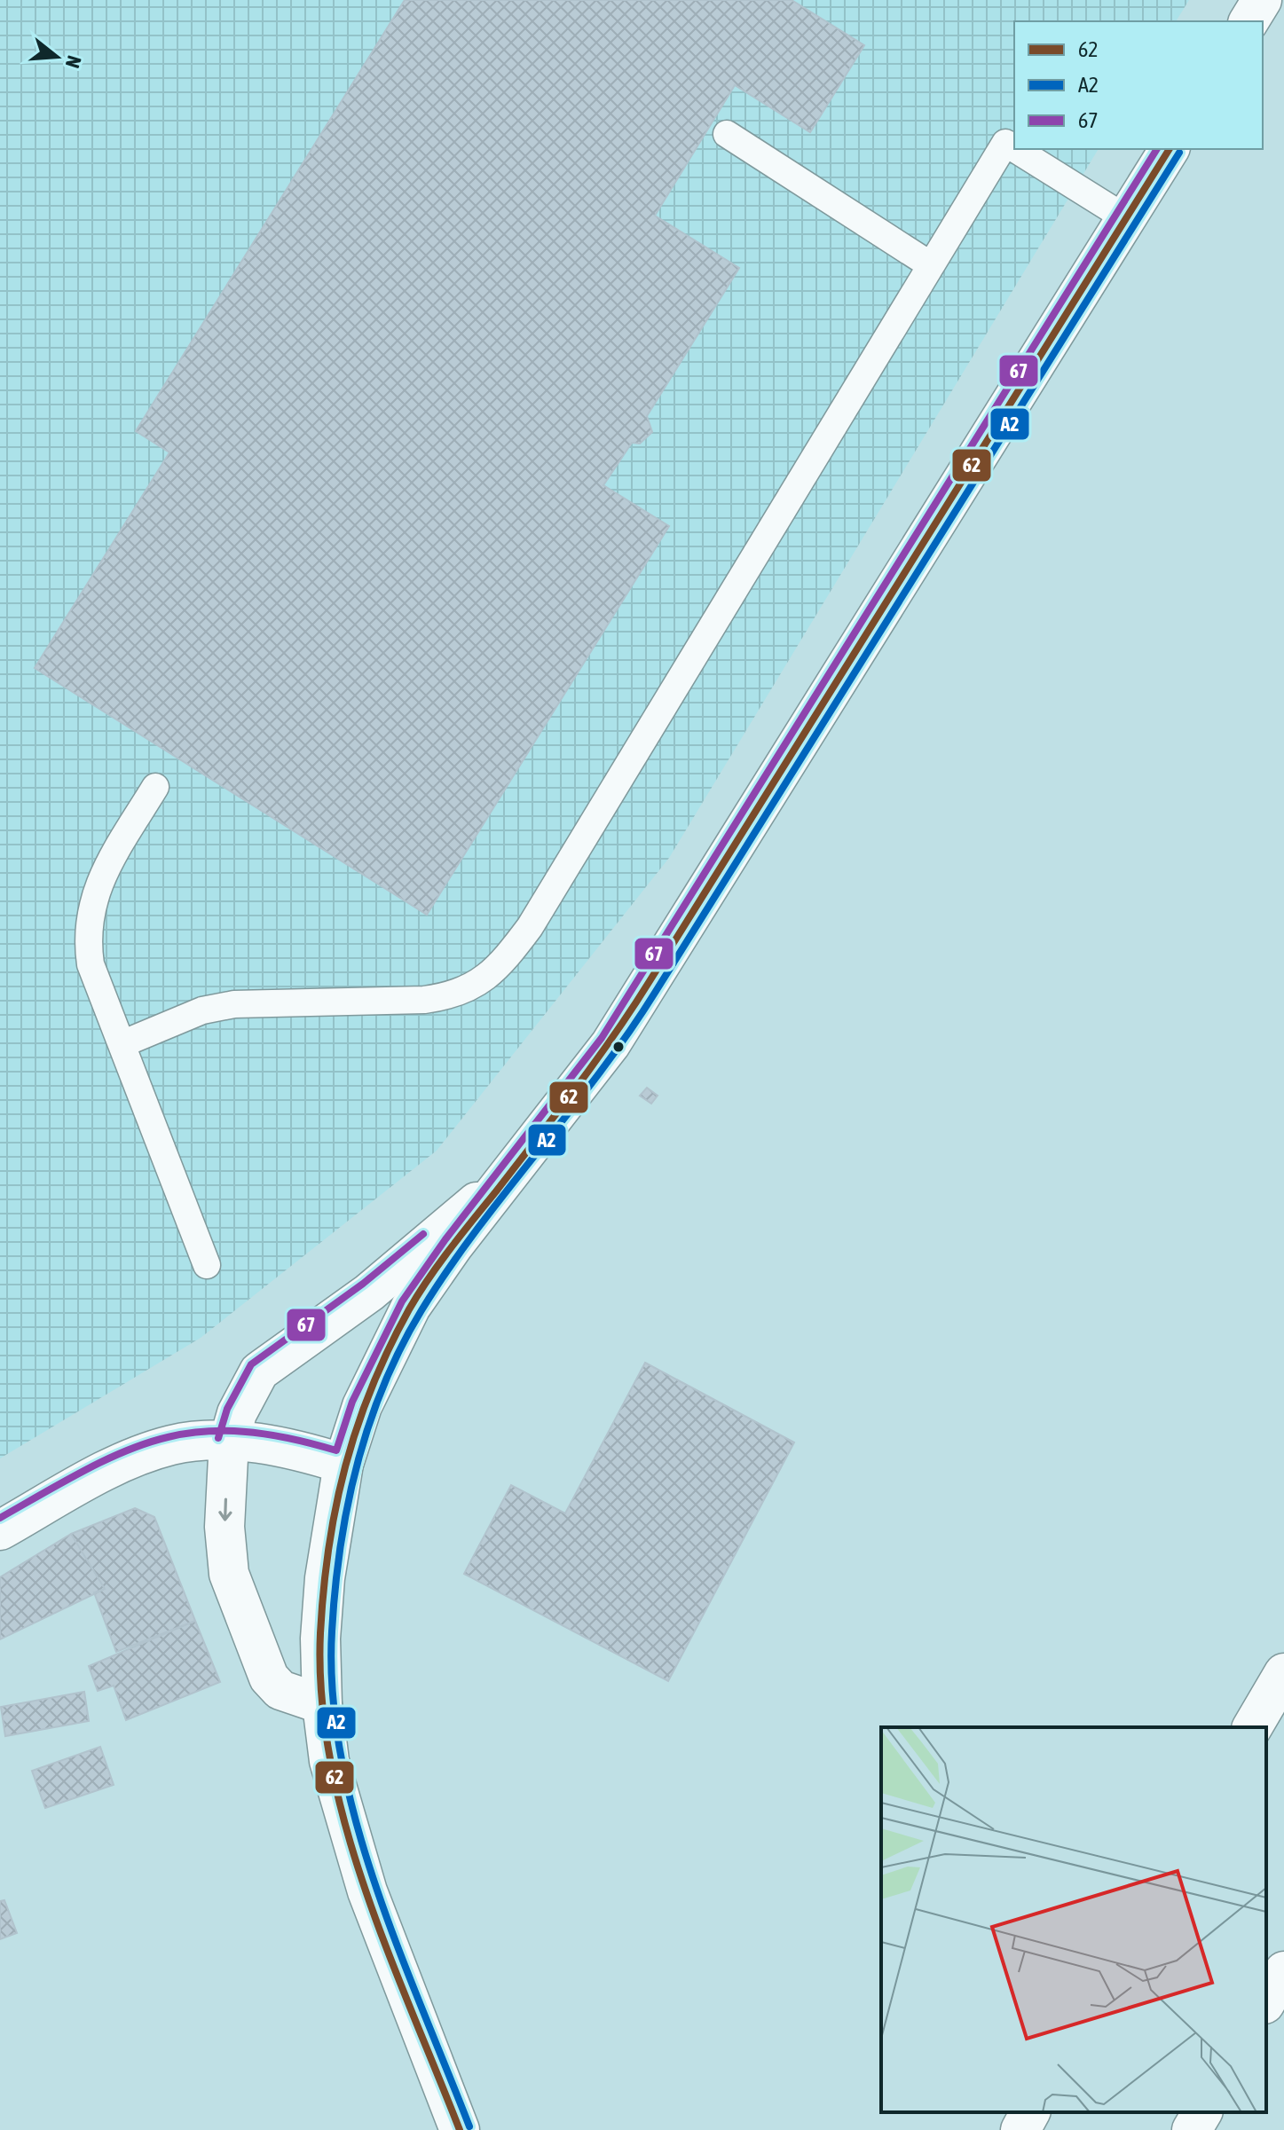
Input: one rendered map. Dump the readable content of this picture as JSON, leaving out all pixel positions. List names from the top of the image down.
{
  "lines": ["transit line 62", "transit line 67", "transit line A2"],
  "legend": ["62", "A2", "67"],
  "north": "right"
}
